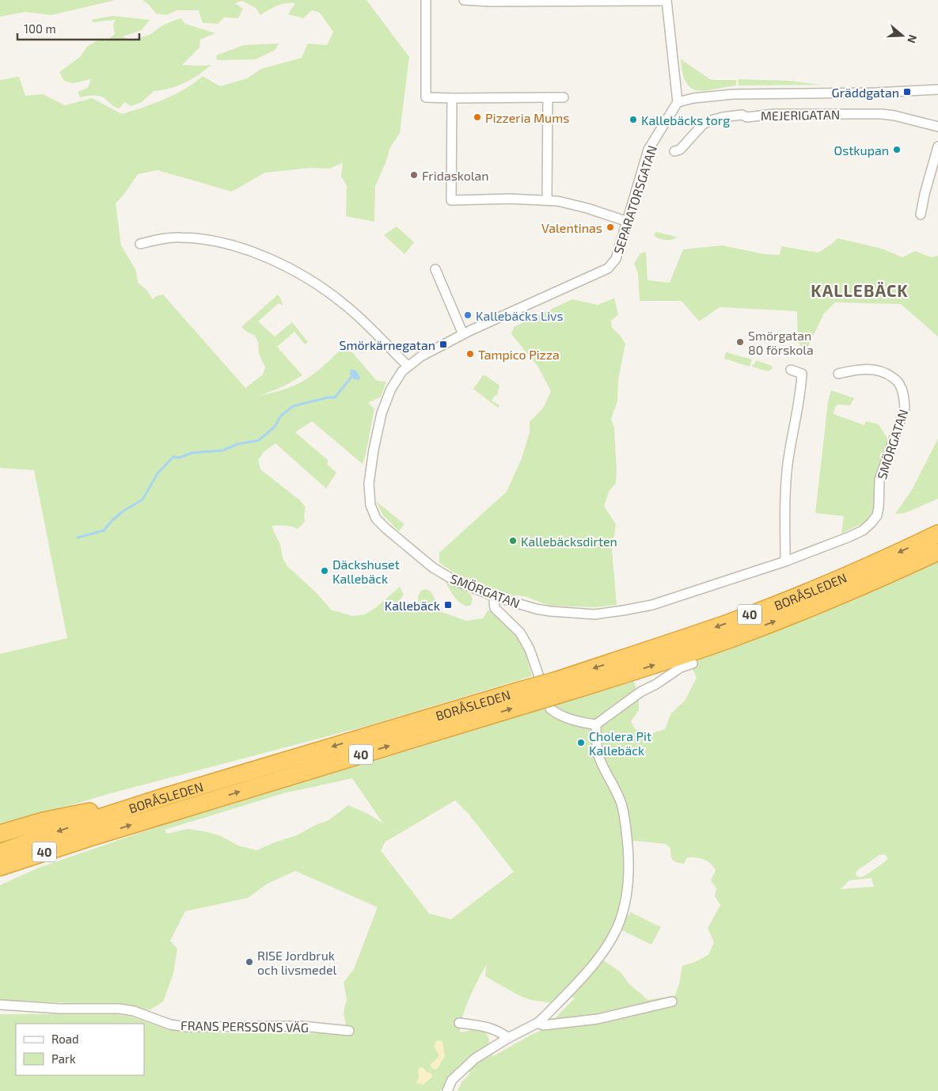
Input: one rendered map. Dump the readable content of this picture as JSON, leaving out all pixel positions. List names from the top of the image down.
{
  "streets": {
    "highway": ["BORÅSLEDEN", "40"],
    "street": [
      "MEJERIGATAN",
      "SEPARATORSGATAN",
      "SMÖRGATAN",
      "FRANS PERSSONS VÄG"
    ]
  },
  "crossings": [
    ["MEJERIGATAN", "SEPARATORSGATAN"],
    ["SEPARATORSGATAN", "SMÖRGATAN"]
  ],
  "districts": ["KALLEBÄCK"],
  "places": {
    "transit": ["Gräddgatan", "Smörkärnegatan", "Kallebäck"],
    "other": [
      "Pizzeria Mums",
      "Kallebäcks torg",
      "Ostkupan",
      "Fridaskolan",
      "Valentinas",
      "Kallebäcks Livs",
      "Smörgatan 80 förskola",
      "Tampico Pizza",
      "Kallebäcksdirten",
      "Däckshuset Kallebäck",
      "Cholera Pit Kallebäck",
      "RISE Jordbruk och livsmedel"
    ]
  },
  "legend": ["Road", "Park"],
  "scale_bar": "100 m",
  "north": "right"
}
